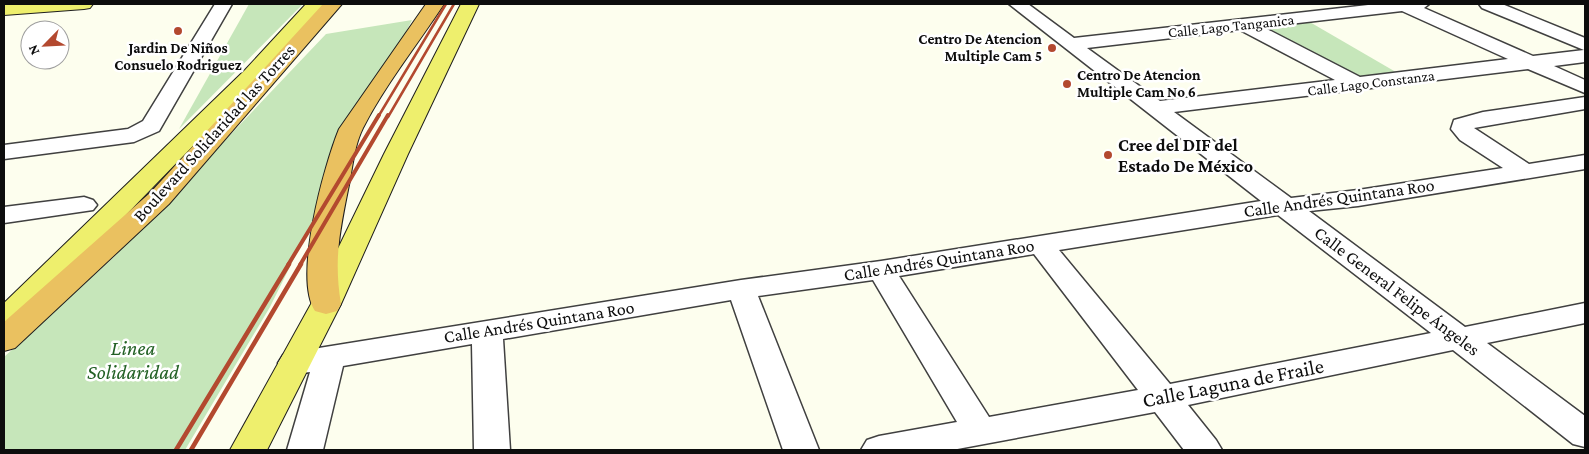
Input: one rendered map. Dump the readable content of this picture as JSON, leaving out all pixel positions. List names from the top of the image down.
{
  "streets": {
    "highway": ["Boulevard Solidaridad las Torres"],
    "street": [
      "Calle Lago Tanganica",
      "Calle Lago Constanza",
      "Calle Andrés Quintana Roo",
      "Calle General Felipe Ángeles",
      "Calle Laguna de Fraile"
    ]
  },
  "crossings": [
    ["Calle Lago Tanganica", "Calle General Felipe Ángeles"],
    ["Calle Lago Constanza", "Calle General Felipe Ángeles"],
    ["Calle Andrés Quintana Roo", "Calle General Felipe Ángeles"],
    ["Calle General Felipe Ángeles", "Calle Laguna de Fraile"]
  ],
  "parks": ["Linea Solidaridad"],
  "places": [
    "Jardin De Niños Consuelo Rodriguez",
    "Centro De Atencion Multiple Cam 5",
    "Centro De Atencion Multiple Cam No 6",
    "Cree del DIF del Estado De México"
  ],
  "north": "bottom left"
}
